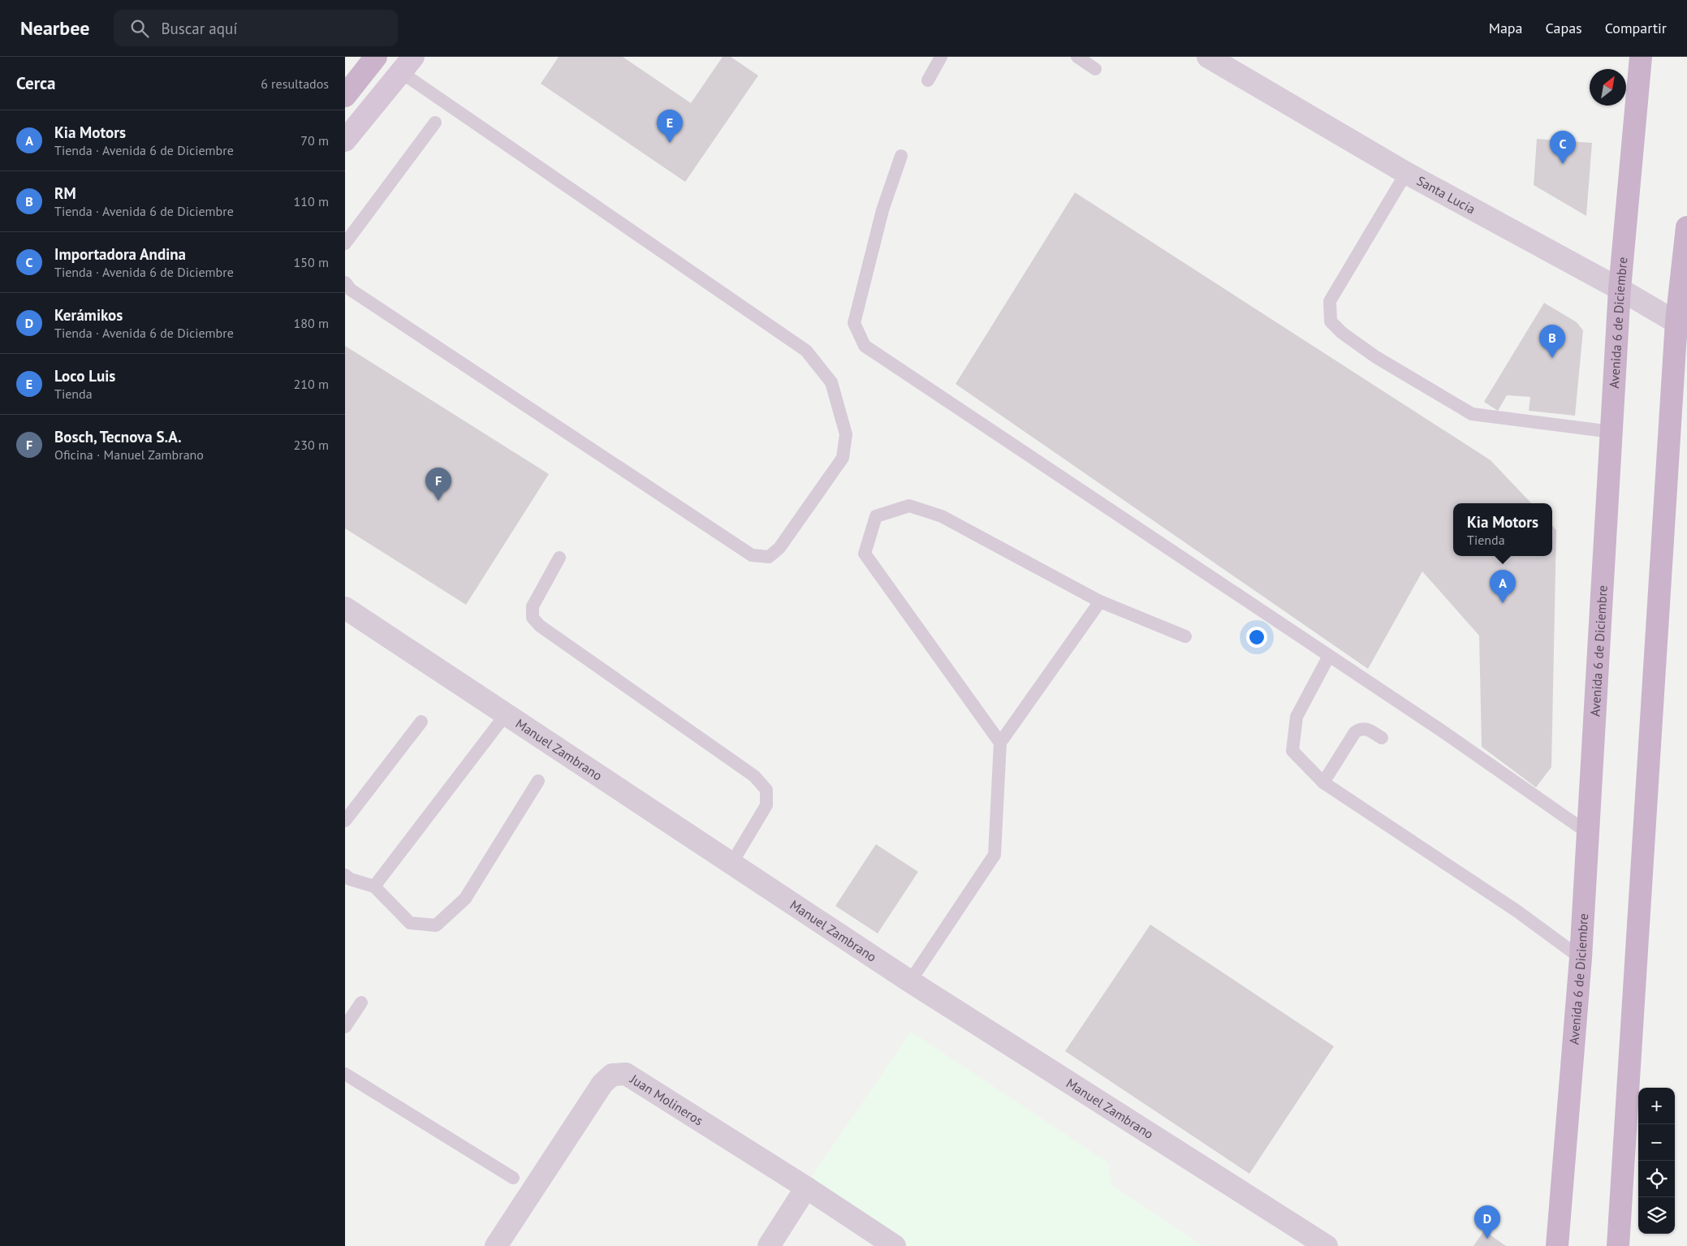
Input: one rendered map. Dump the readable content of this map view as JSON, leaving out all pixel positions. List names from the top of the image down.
{
  "streets": {
    "main road": ["Avenida 6 de Diciembre"],
    "street": ["Santa Lucia", "Manuel Zambrano", "Juan Molineros"]
  },
  "crossings": [
    ["Santa Lucia", "Avenida 6 de Diciembre"]
  ],
  "north": "top right",
  "page": {
    "header": "Nearbee",
    "search": "Buscar aquí",
    "nav": ["Mapa", "Capas", "Compartir"],
    "heading": ["Cerca", "6 resultados"],
    "list": [
      {
        "mark": "A",
        "name": "Kia Motors",
        "note": "Tienda · Avenida 6 de Diciembre",
        "value": "70 m"
      },
      {
        "mark": "B",
        "name": "RM",
        "note": "Tienda · Avenida 6 de Diciembre",
        "value": "110 m"
      },
      {
        "mark": "C",
        "name": "Importadora Andina",
        "note": "Tienda · Avenida 6 de Diciembre",
        "value": "150 m"
      },
      {
        "mark": "D",
        "name": "Kerámikos",
        "note": "Tienda · Avenida 6 de Diciembre",
        "value": "180 m"
      },
      {
        "mark": "E",
        "name": "Loco Luis",
        "note": "Tienda",
        "value": "210 m"
      },
      {
        "mark": "F",
        "name": "Bosch, Tecnova S.A.",
        "note": "Oficina · Manuel Zambrano",
        "value": "230 m"
      }
    ],
    "pins": [
      "E",
      "C",
      "B",
      "F",
      "A",
      "D"
    ],
    "popup": ["Kia Motors", "Tienda"],
    "map_buttons": ["+", "−"]
  }
}
